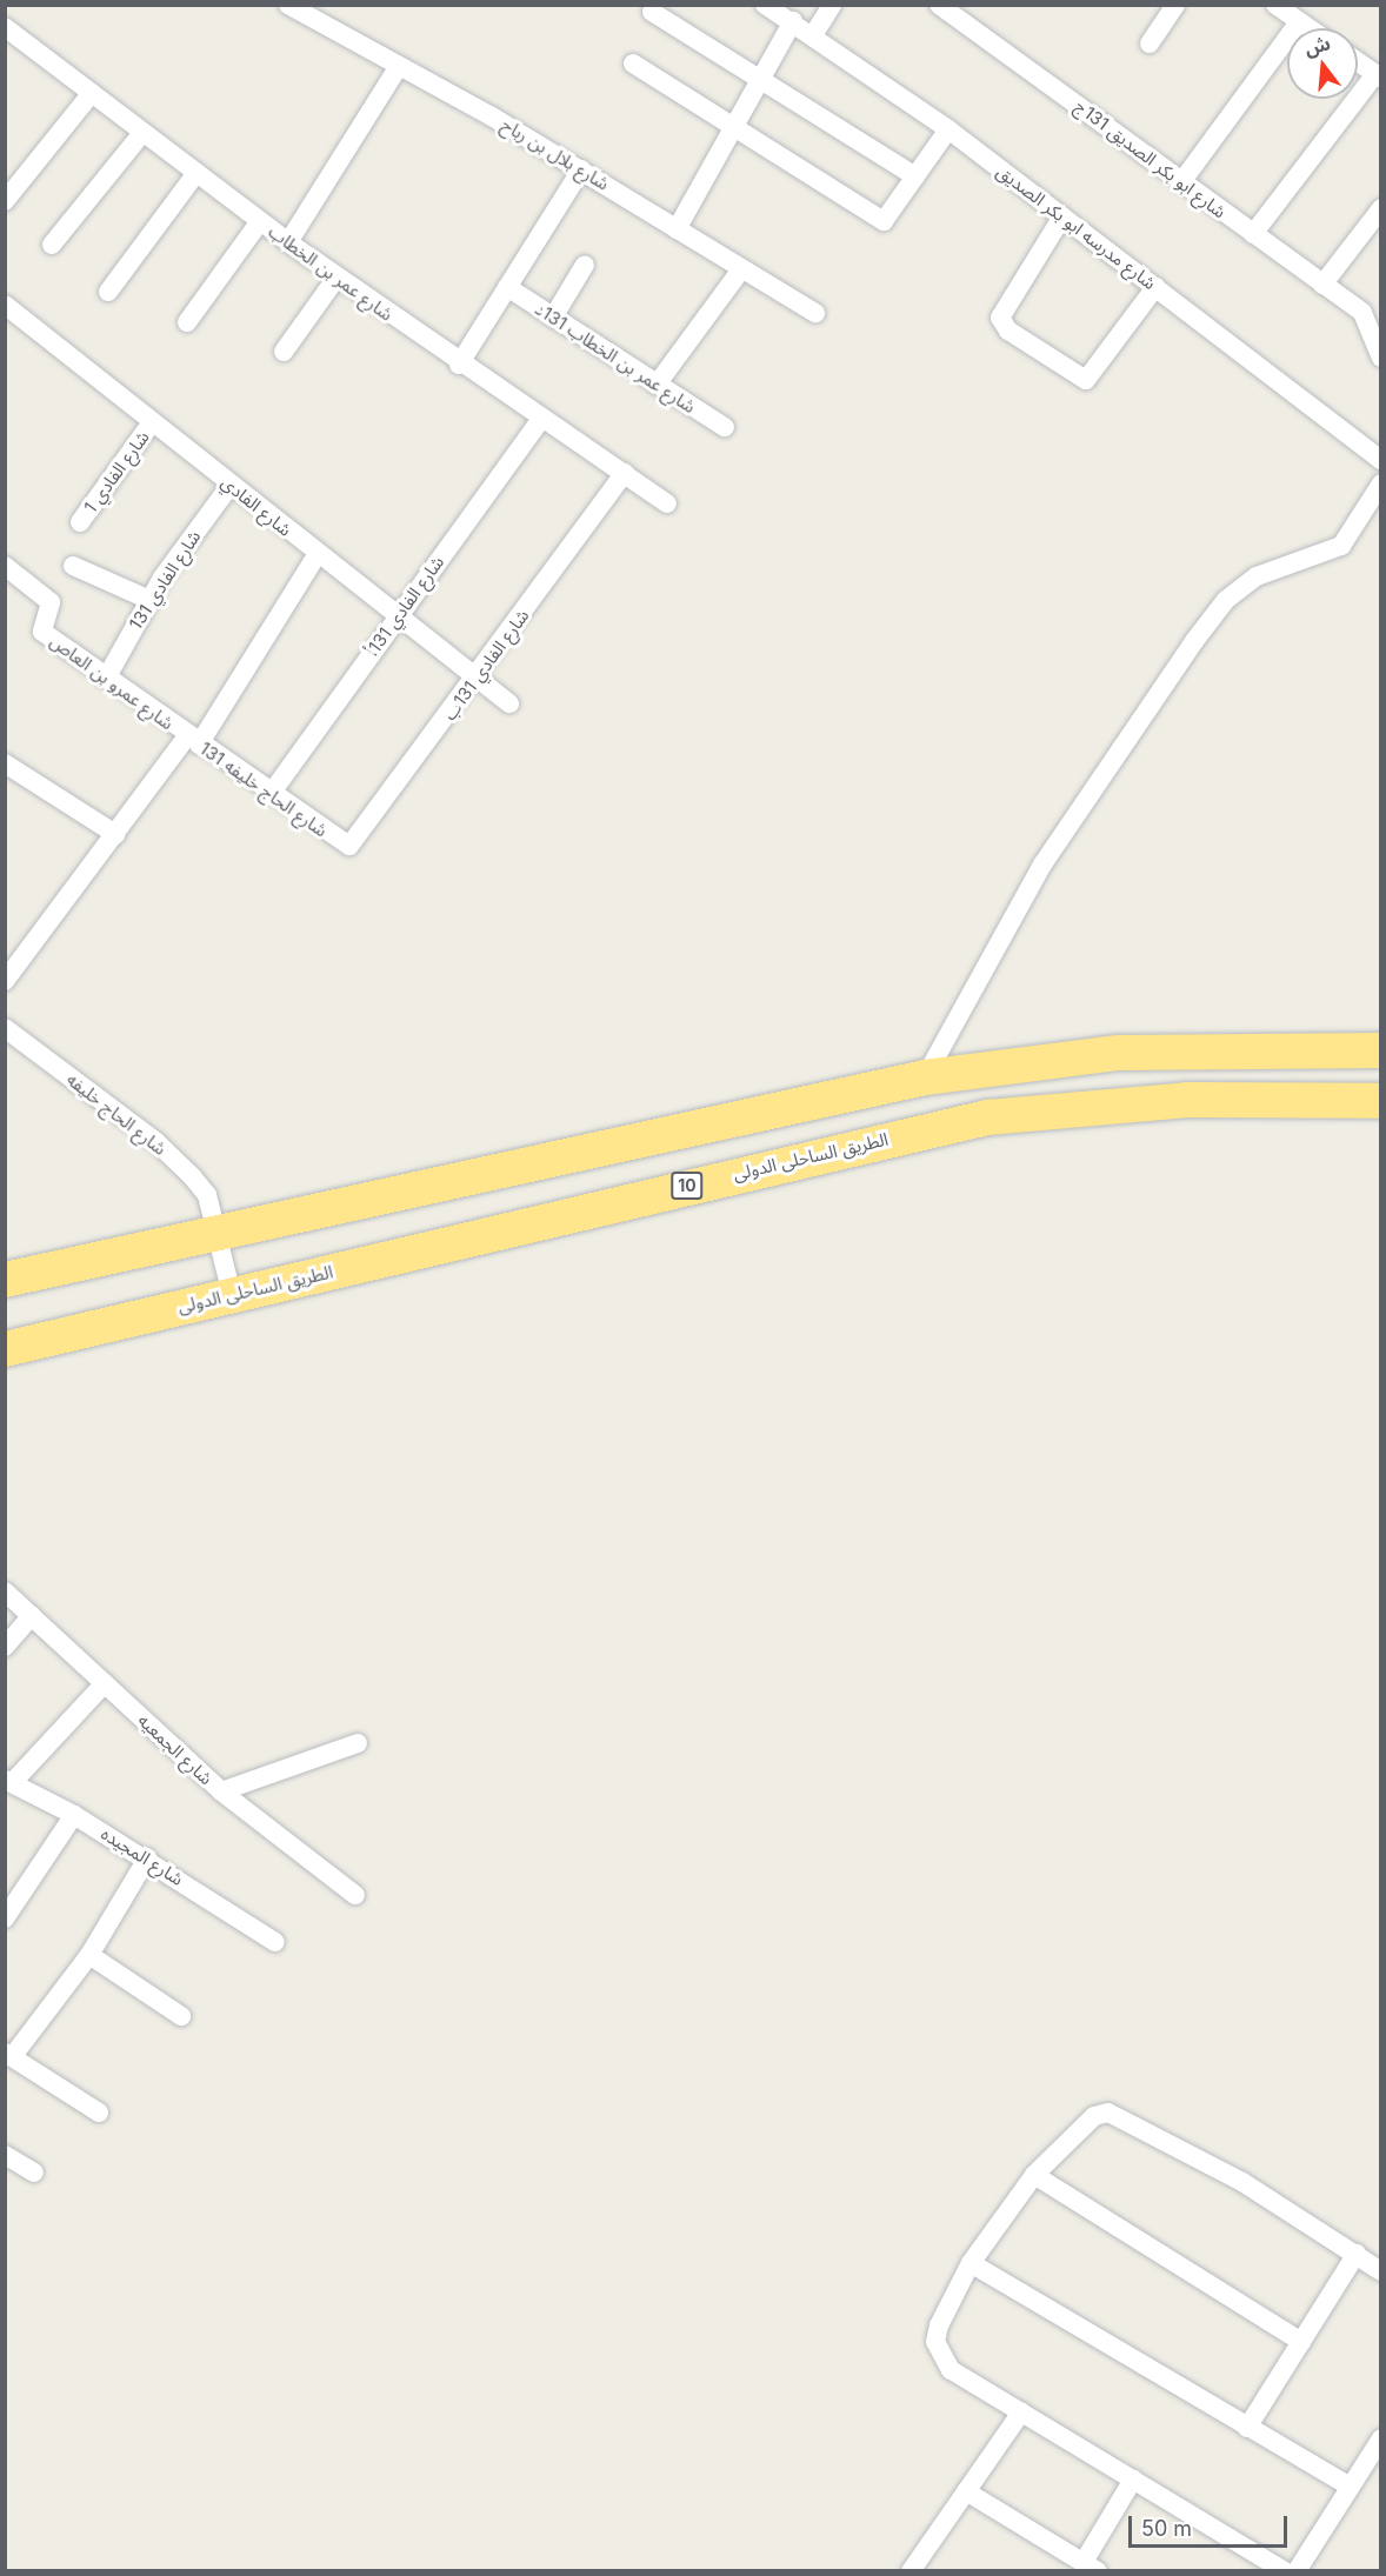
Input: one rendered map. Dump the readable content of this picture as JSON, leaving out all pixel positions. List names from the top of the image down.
{
  "streets": {
    "highway": ["الطريق الساحلى الدولى", "10"],
    "street": [
      "شارع بلال بن رباح",
      "شارع ابو بكر الصديق 131ج",
      "شارع مدرسه ابو بكر الصديق",
      "شارع عمر بن الخطاب",
      "شارع عمر بن الخطاب 131د",
      "شارع الفادي 1",
      "شارع الفادي",
      "شارع الفادي 131",
      "شارع الفادي 131أ",
      "شارع الفادي 131ب",
      "شارع عمرو بن العاص",
      "شارع الحاج خليفه 131",
      "شارع الحاج خليفه",
      "شارع الجمعيه",
      "شارع المجيده"
    ]
  },
  "crossings": [
    ["شارع عمر بن الخطاب", "شارع الفادي 131أ"],
    ["شارع عمر بن الخطاب", "شارع الفادي 131ب"],
    ["شارع الفادي 1", "شارع الفادي"],
    ["شارع الفادي", "شارع الفادي 131"],
    ["شارع الفادي", "شارع الفادي 131أ"],
    ["شارع الفادي", "شارع الفادي 131ب"],
    ["شارع الفادي 131", "شارع عمرو بن العاص"],
    ["شارع الفادي 131أ", "شارع الحاج خليفه 131"],
    ["شارع الفادي 131ب", "شارع الحاج خليفه 131"],
    ["شارع عمرو بن العاص", "شارع الحاج خليفه 131"],
    ["شارع الحاج خليفه", "الطريق الساحلى الدولى"]
  ],
  "scale_bar": "50 m",
  "north": "top"
}
